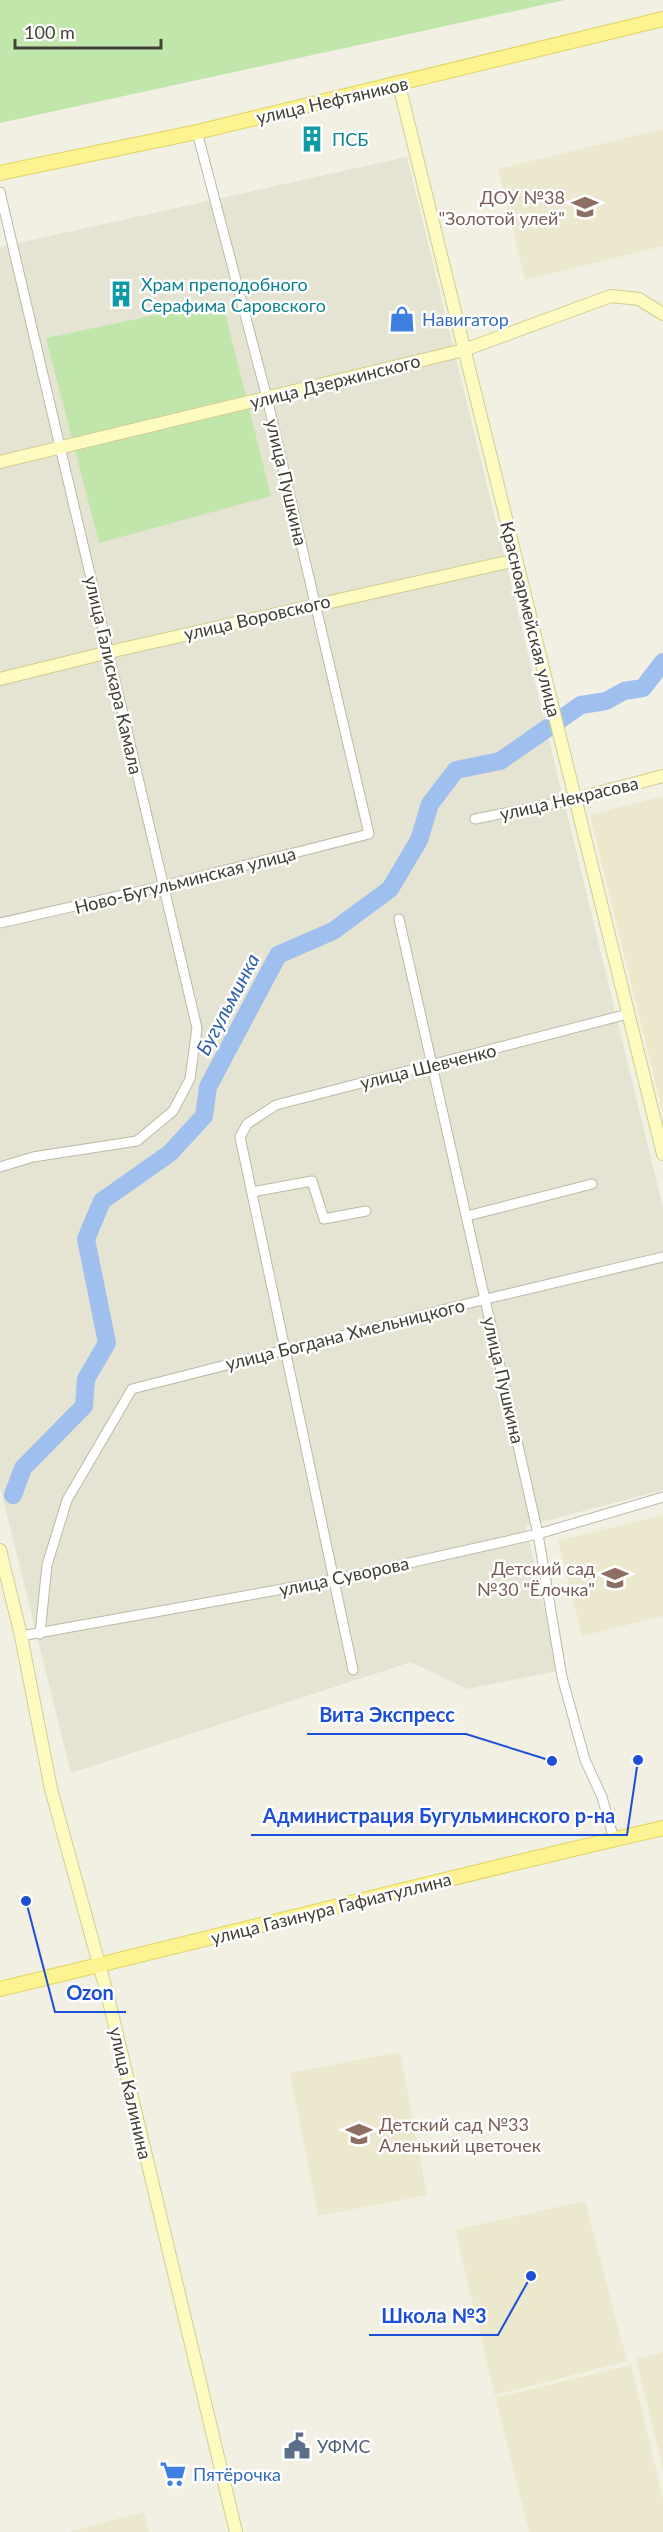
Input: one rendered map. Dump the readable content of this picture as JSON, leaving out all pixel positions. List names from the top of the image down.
{
  "streets": {
    "main road": ["улица Нефтяников", "улица Газинура Гафиатуллина"],
    "street": [
      "улица Дзержинского",
      "улица Пушкина",
      "улица Воровского",
      "Красноармейская улица",
      "улица Галискара Камала",
      "улица Некрасова",
      "Ново-Бугульминская улица",
      "улица Шевченко",
      "улица Богдана Хмельницкого",
      "улица Суворова",
      "улица Калинина"
    ]
  },
  "crossings": [
    ["улица Нефтяников", "улица Пушкина"],
    ["улица Нефтяников", "Красноармейская улица"],
    ["улица Дзержинского", "улица Пушкина"],
    ["улица Дзержинского", "Красноармейская улица"],
    ["улица Дзержинского", "улица Галискара Камала"],
    ["улица Пушкина", "улица Воровского"],
    ["улица Пушкина", "Ново-Бугульминская улица"],
    ["улица Пушкина", "улица Шевченко"],
    ["улица Пушкина", "улица Богдана Хмельницкого"],
    ["улица Пушкина", "улица Суворова"],
    ["улица Пушкина", "улица Газинура Гафиатуллина"],
    ["улица Воровского", "Красноармейская улица"],
    ["улица Воровского", "улица Галискара Камала"],
    ["Красноармейская улица", "улица Некрасова"],
    ["Красноармейская улица", "улица Шевченко"],
    ["улица Галискара Камала", "Ново-Бугульминская улица"],
    ["улица Богдана Хмельницкого", "улица Суворова"],
    ["улица Суворова", "улица Калинина"],
    ["улица Газинура Гафиатуллина", "улица Калинина"]
  ],
  "water": ["Бугульминка"],
  "places": {
    "building": ["ПСБ", "Храм преподобного Серафима Саровского"],
    "school or university": ["ДОУ №38 \"Золотой улей\"", "Детский сад №30 \"Ёлочка\"", "Детский сад №33 Аленький цветочек"],
    "shop": ["Навигатор"],
    "other": [
      "Администрация Бугульминского р-на",
      "Вита Экспресс",
      "Ozon",
      "Школа №3"
    ],
    "public building": ["УФМС"],
    "supermarket": ["Пятёрочка"]
  },
  "scale_bar": "100 m"
}
